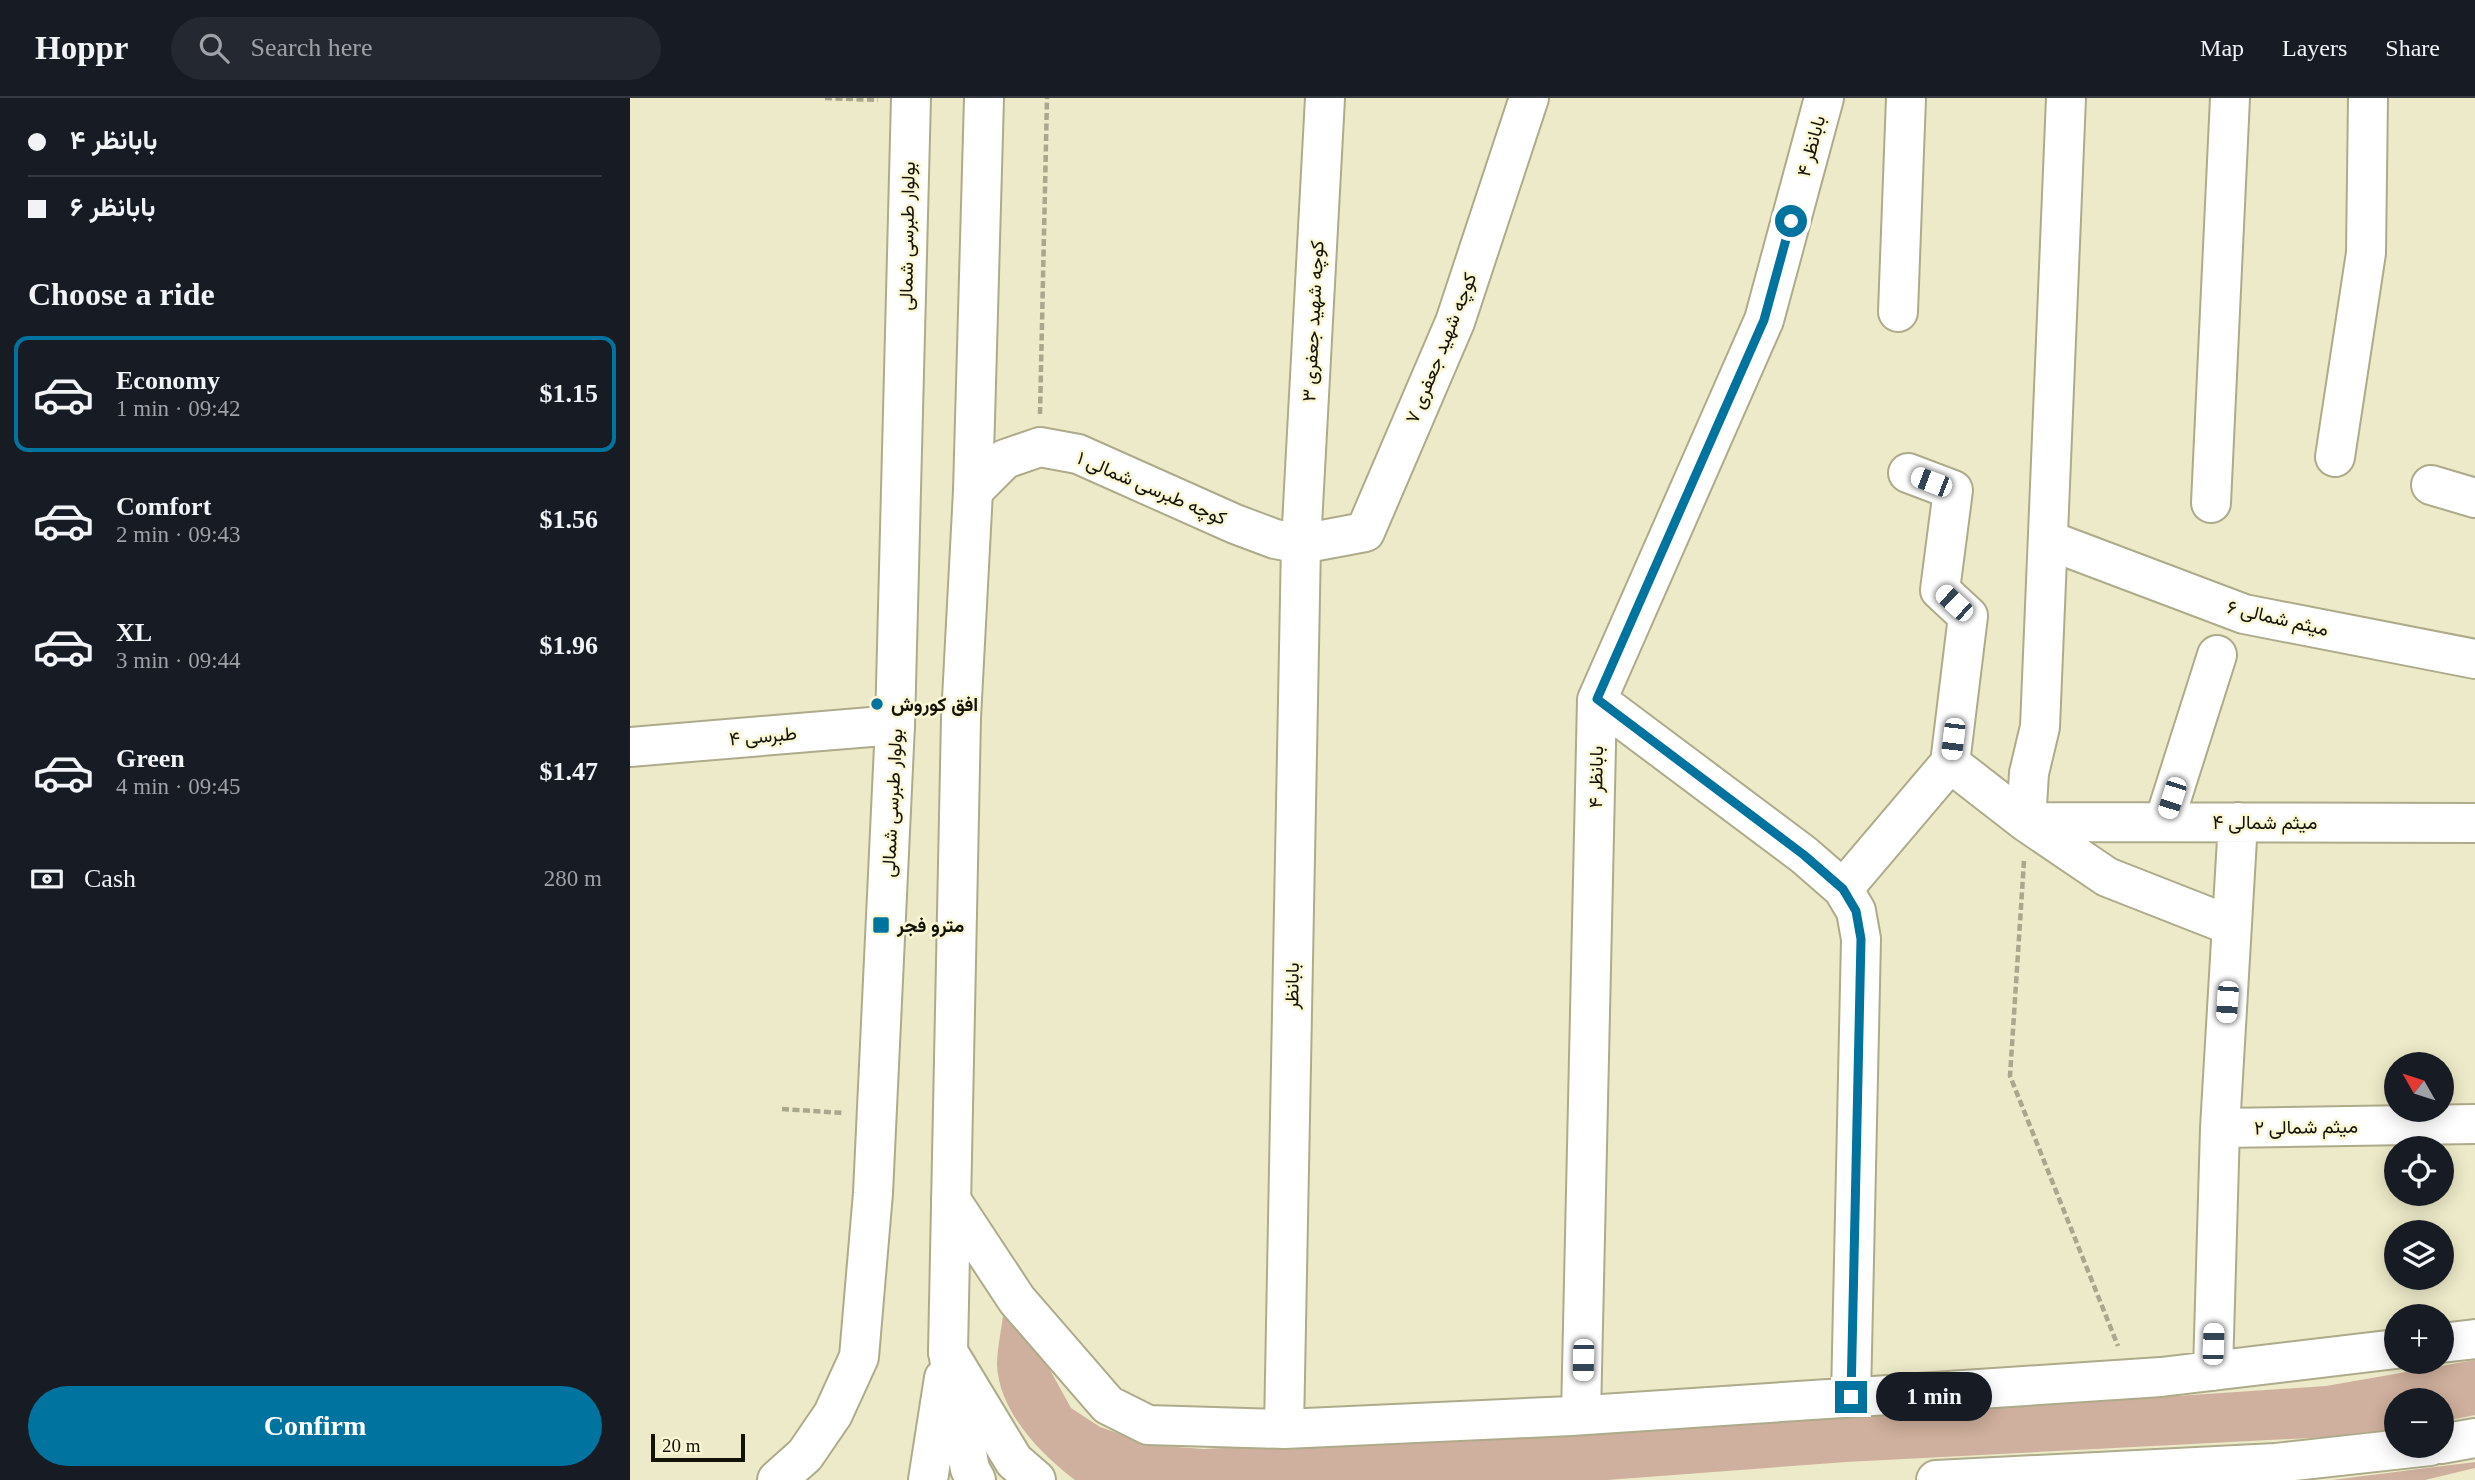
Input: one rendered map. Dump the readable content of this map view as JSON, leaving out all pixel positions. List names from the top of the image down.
{
  "streets": {
    "main road": [
      "بابانظر ۴",
      "بولوار طبرسی شمالی",
      "کوچه شهید جعفری ۳",
      "کوچه شهید جعفری ۷",
      "کوچه طبرسی شمالی ۱",
      "میثم شمالی ۶",
      "طبرسی ۴",
      "میثم شمالی ۴",
      "بابانظر",
      "میثم شمالی ۲"
    ]
  },
  "crossings": [
    ["بولوار طبرسی شمالی", "طبرسی ۴"],
    ["کوچه شهید جعفری ۳", "کوچه شهید جعفری ۷"],
    ["کوچه شهید جعفری ۳", "کوچه طبرسی شمالی ۱"],
    ["کوچه شهید جعفری ۳", "بابانظر"],
    ["کوچه شهید جعفری ۷", "کوچه طبرسی شمالی ۱"],
    ["کوچه شهید جعفری ۷", "بابانظر"],
    ["کوچه طبرسی شمالی ۱", "بابانظر"]
  ],
  "places": {
    "other": ["افق کوروش"],
    "transit": ["مترو فجر"]
  },
  "scale_bar": "20 m",
  "north": "top left",
  "page": {
    "header": "Hoppr",
    "search": "Search here",
    "nav": ["Map", "Layers", "Share"],
    "banner": ["بابانظر ۴", "بابانظر ۶"],
    "heading": "Choose a ride",
    "list": [
      {
        "name": "Economy",
        "note": "1 min · 09:42",
        "value": "$1.15"
      },
      {
        "name": "Comfort",
        "note": "2 min · 09:43",
        "value": "$1.56"
      },
      {
        "name": "XL",
        "note": "3 min · 09:44",
        "value": "$1.96"
      },
      {
        "name": "Green",
        "note": "4 min · 09:45",
        "value": "$1.47"
      }
    ],
    "pay": ["Cash", "280 m"],
    "map_buttons": ["+", "−"],
    "buttons": "Confirm",
    "bubble": "1 min",
    "scale": "20 m"
  }
}
